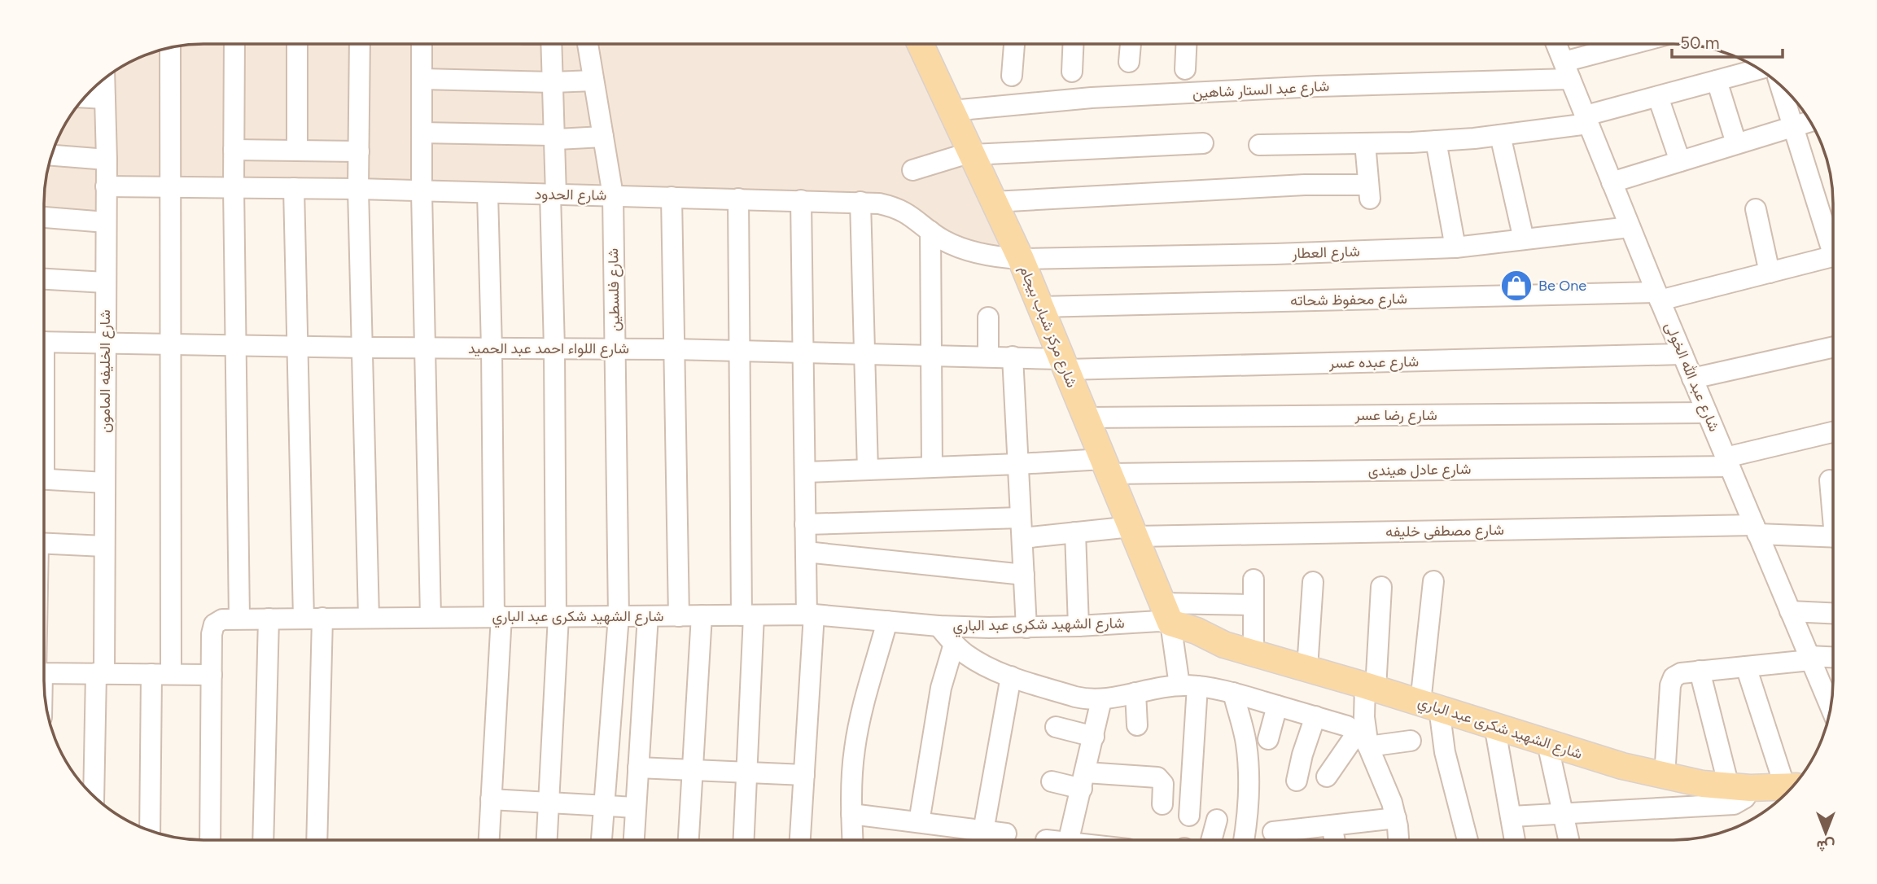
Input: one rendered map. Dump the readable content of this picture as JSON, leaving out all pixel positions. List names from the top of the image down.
{
  "streets": {
    "main road": ["شارع مركز شباب بيجام", "شارع الشهيد شكرى عبد الباري"],
    "street": [
      "شارع عبد الستار شاهين",
      "شارع الحدود",
      "شارع العطار",
      "شارع فلسطين",
      "شارع محفوظ شحاته",
      "شارع اللواء احمد عبد الحميد",
      "شارع عبده عسر",
      "شارع الخليفه المامون",
      "شارع عبد الله الخولى",
      "شارع رضا عسر",
      "شارع عادل هيندى",
      "شارع مصطفى خليفه"
    ]
  },
  "crossings": [
    ["شارع عبد الستار شاهين", "شارع مركز شباب بيجام"],
    ["شارع عبد الستار شاهين", "شارع عبد الله الخولى"],
    ["شارع الحدود", "شارع العطار"],
    ["شارع الحدود", "شارع فلسطين"],
    ["شارع الحدود", "شارع مركز شباب بيجام"],
    ["شارع الحدود", "شارع الخليفه المامون"],
    ["شارع العطار", "شارع مركز شباب بيجام"],
    ["شارع العطار", "شارع عبد الله الخولى"],
    ["شارع فلسطين", "شارع اللواء احمد عبد الحميد"],
    ["شارع فلسطين", "شارع الشهيد شكرى عبد الباري"],
    ["شارع محفوظ شحاته", "شارع مركز شباب بيجام"],
    ["شارع محفوظ شحاته", "شارع عبد الله الخولى"],
    ["شارع مركز شباب بيجام", "شارع اللواء احمد عبد الحميد"],
    ["شارع مركز شباب بيجام", "شارع عبده عسر"],
    ["شارع مركز شباب بيجام", "شارع رضا عسر"],
    ["شارع مركز شباب بيجام", "شارع عادل هيندى"],
    ["شارع مركز شباب بيجام", "شارع مصطفى خليفه"],
    ["شارع مركز شباب بيجام", "شارع الشهيد شكرى عبد الباري"],
    ["شارع اللواء احمد عبد الحميد", "شارع عبده عسر"],
    ["شارع اللواء احمد عبد الحميد", "شارع الخليفه المامون"],
    ["شارع عبده عسر", "شارع عبد الله الخولى"],
    ["شارع عبد الله الخولى", "شارع رضا عسر"],
    ["شارع عبد الله الخولى", "شارع عادل هيندى"],
    ["شارع عبد الله الخولى", "شارع مصطفى خليفه"]
  ],
  "places": {
    "shop": ["Be One"]
  },
  "scale_bar": "50 m",
  "north": "bottom"
}
